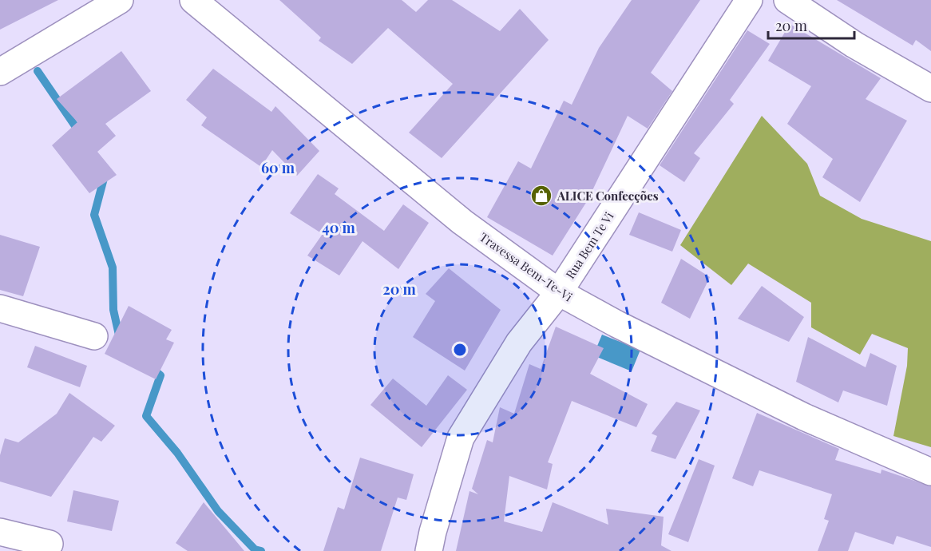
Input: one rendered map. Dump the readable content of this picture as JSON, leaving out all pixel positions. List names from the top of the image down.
{
  "streets": {
    "street": ["Rua Bem Te Vi", "Travessa Bem-Te-Vi"]
  },
  "crossings": [
    ["Rua Bem Te Vi", "Travessa Bem-Te-Vi"]
  ],
  "places": {
    "shop": ["ALICE Confecções"]
  },
  "scale_bar": "20 m",
  "rings": ["60 m", "40 m", "20 m"]
}
